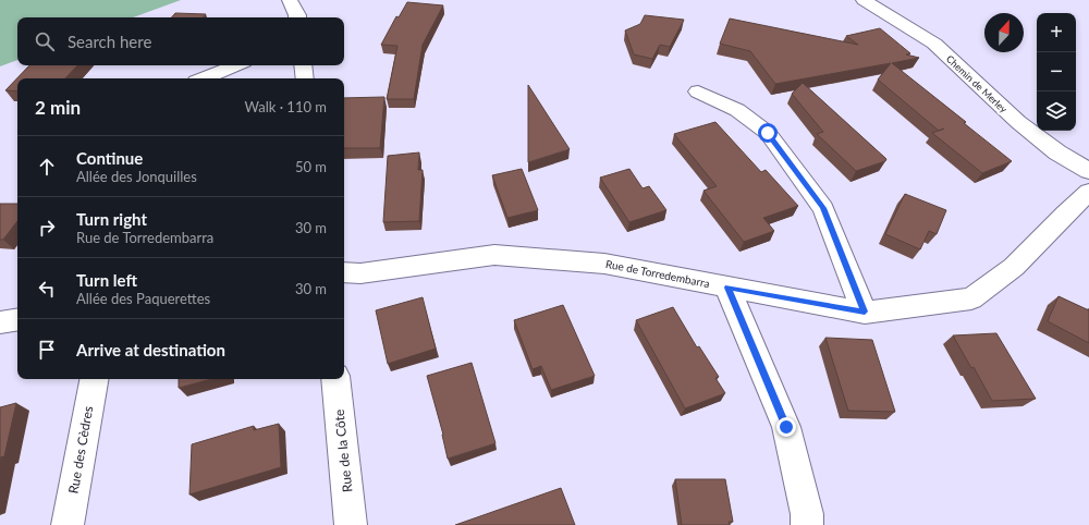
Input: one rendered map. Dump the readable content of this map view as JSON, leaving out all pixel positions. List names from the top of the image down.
{
  "streets": {
    "street": [
      "Chemin de Merley",
      "Rue de Torredembarra",
      "Rue des Cèdres",
      "Rue de la Côte"
    ]
  },
  "north": "top",
  "page": {
    "map_buttons": ["+", "−"],
    "search": "Search here",
    "heading": ["2 min", "Walk · 110 m"],
    "list": [
      ["Continue", "Allée des Jonquilles", "50 m"],
      ["Turn right", "Rue de Torredembarra", "30 m"],
      ["Turn left", "Allée des Paquerettes", "30 m"],
      "Arrive at destination"
    ]
  }
}
